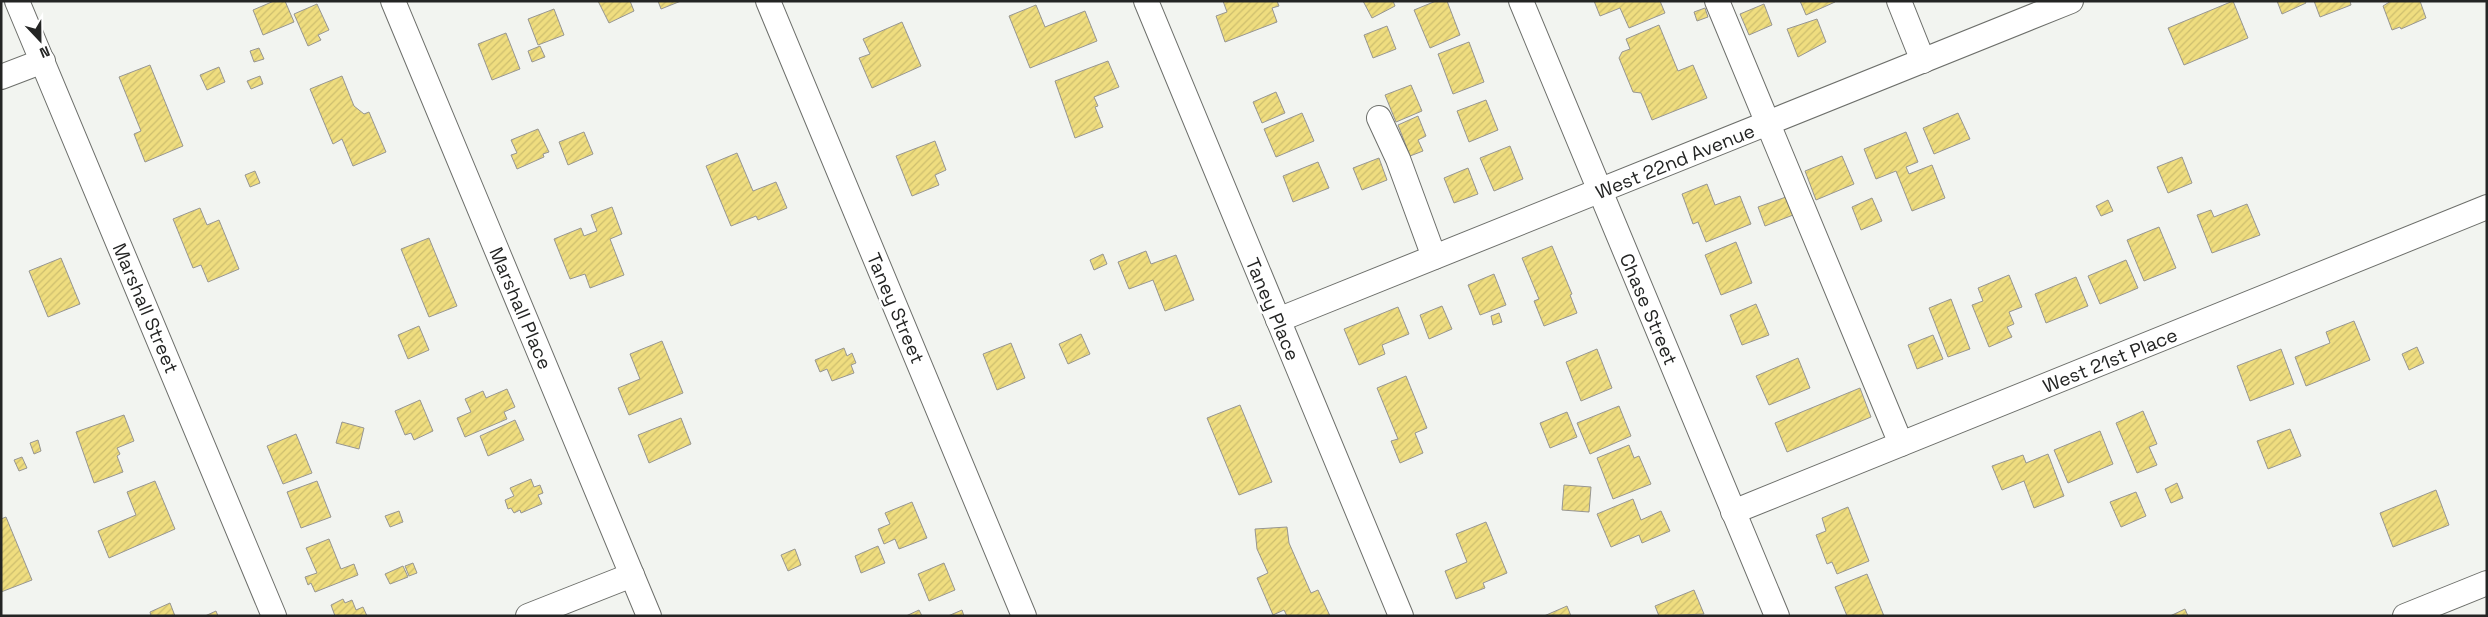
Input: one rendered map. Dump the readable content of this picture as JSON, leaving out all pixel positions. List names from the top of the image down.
{
  "streets": {
    "street": [
      "West 22nd Avenue",
      "Marshall Street",
      "Marshall Place",
      "Taney Street",
      "Taney Place",
      "Chase Street",
      "West 21st Place"
    ]
  },
  "crossings": [
    ["West 22nd Avenue", "Taney Place"],
    ["West 22nd Avenue", "Chase Street"],
    ["Chase Street", "West 21st Place"]
  ],
  "north": "bottom"
}
